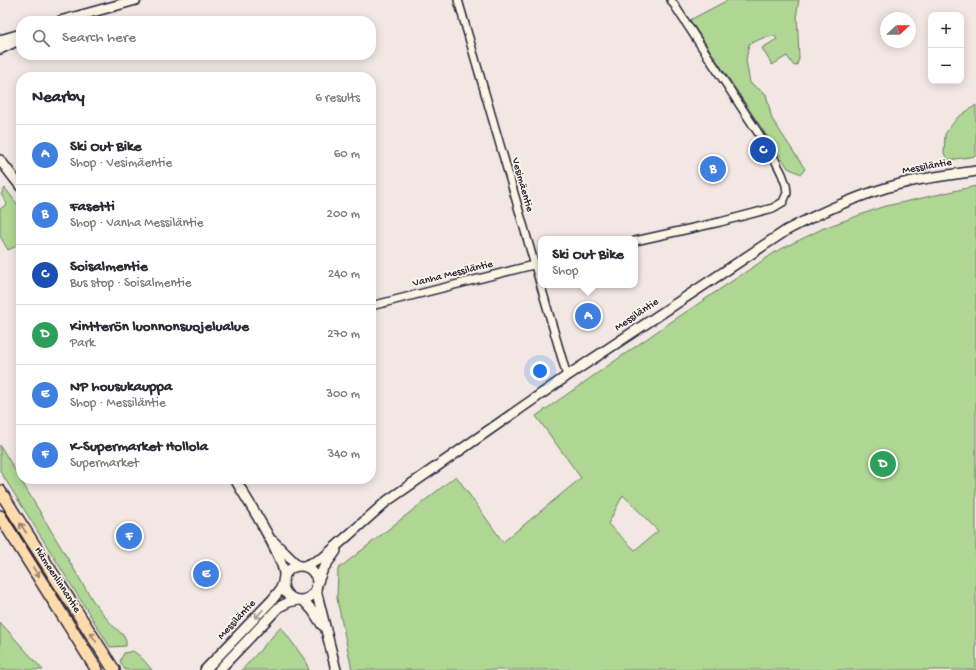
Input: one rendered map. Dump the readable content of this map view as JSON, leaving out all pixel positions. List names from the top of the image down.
{
  "streets": {
    "main road": ["Hämeenlinnantie"],
    "street": ["Messiläntie", "Vesimäentie", "Vanha Messiläntie"]
  },
  "crossings": [
    ["Messiläntie", "Vesimäentie"],
    ["Vesimäentie", "Vanha Messiläntie"]
  ],
  "north": "right",
  "page": {
    "map_buttons": ["+", "−"],
    "search": "Search here",
    "heading": ["Nearby", "6 results"],
    "list": [
      {
        "mark": "A",
        "name": "Ski Out Bike",
        "note": "Shop · Vesimäentie",
        "value": "60 m"
      },
      {
        "mark": "B",
        "name": "Fasetti",
        "note": "Shop · Vanha Messiläntie",
        "value": "200 m"
      },
      {
        "mark": "C",
        "name": "Soisalmentie",
        "note": "Bus stop · Soisalmentie",
        "value": "240 m"
      },
      {
        "mark": "D",
        "name": "Kintterön luonnonsuojelualue",
        "note": "Park",
        "value": "270 m"
      },
      {
        "mark": "E",
        "name": "NP housukauppa",
        "note": "Shop · Messiläntie",
        "value": "300 m"
      },
      {
        "mark": "F",
        "name": "K-Supermarket Hollola",
        "note": "Supermarket",
        "value": "340 m"
      }
    ],
    "pins": [
      "C",
      "B",
      "A",
      "D",
      "F",
      "E"
    ],
    "popup": ["Ski Out Bike", "Shop"]
  }
}
